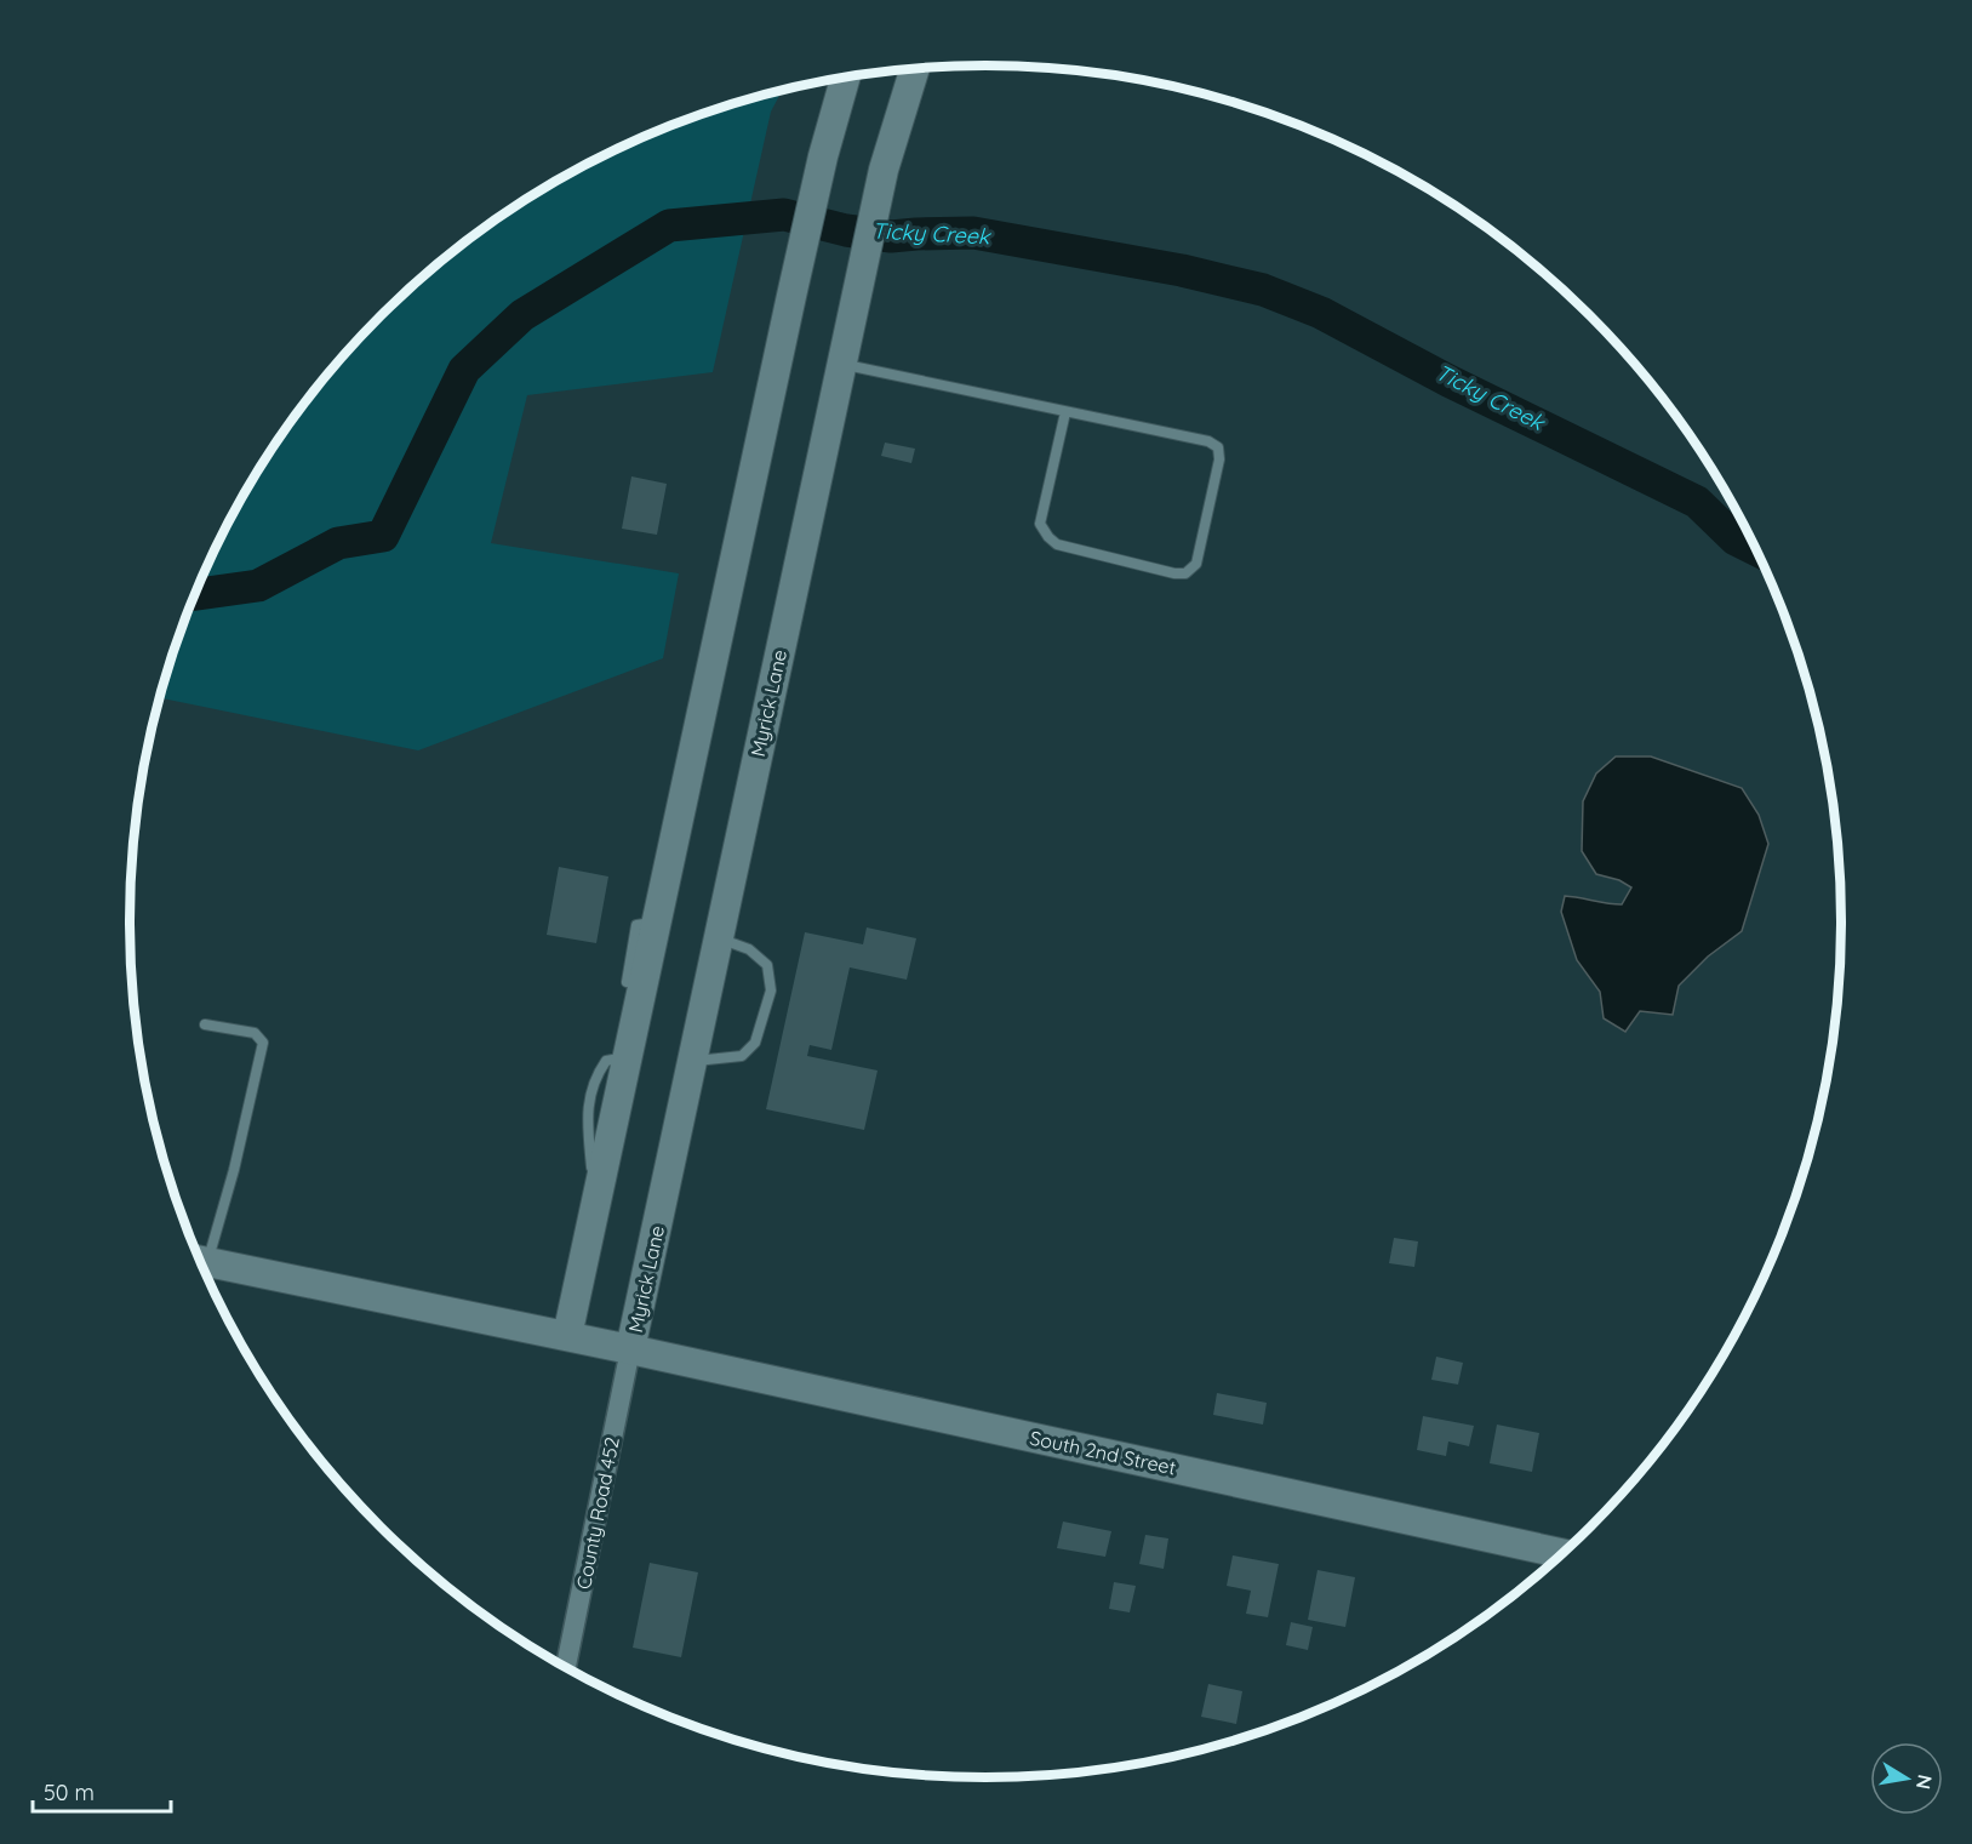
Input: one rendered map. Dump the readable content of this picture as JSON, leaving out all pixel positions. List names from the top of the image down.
{
  "streets": {
    "street": ["Myrick Lane", "South 2nd Street", "County Road 452"]
  },
  "crossings": [
    ["Myrick Lane", "South 2nd Street"],
    ["Myrick Lane", "County Road 452"],
    ["South 2nd Street", "County Road 452"]
  ],
  "water": ["Ticky Creek"],
  "scale_bar": "50 m",
  "north": "right"
}
